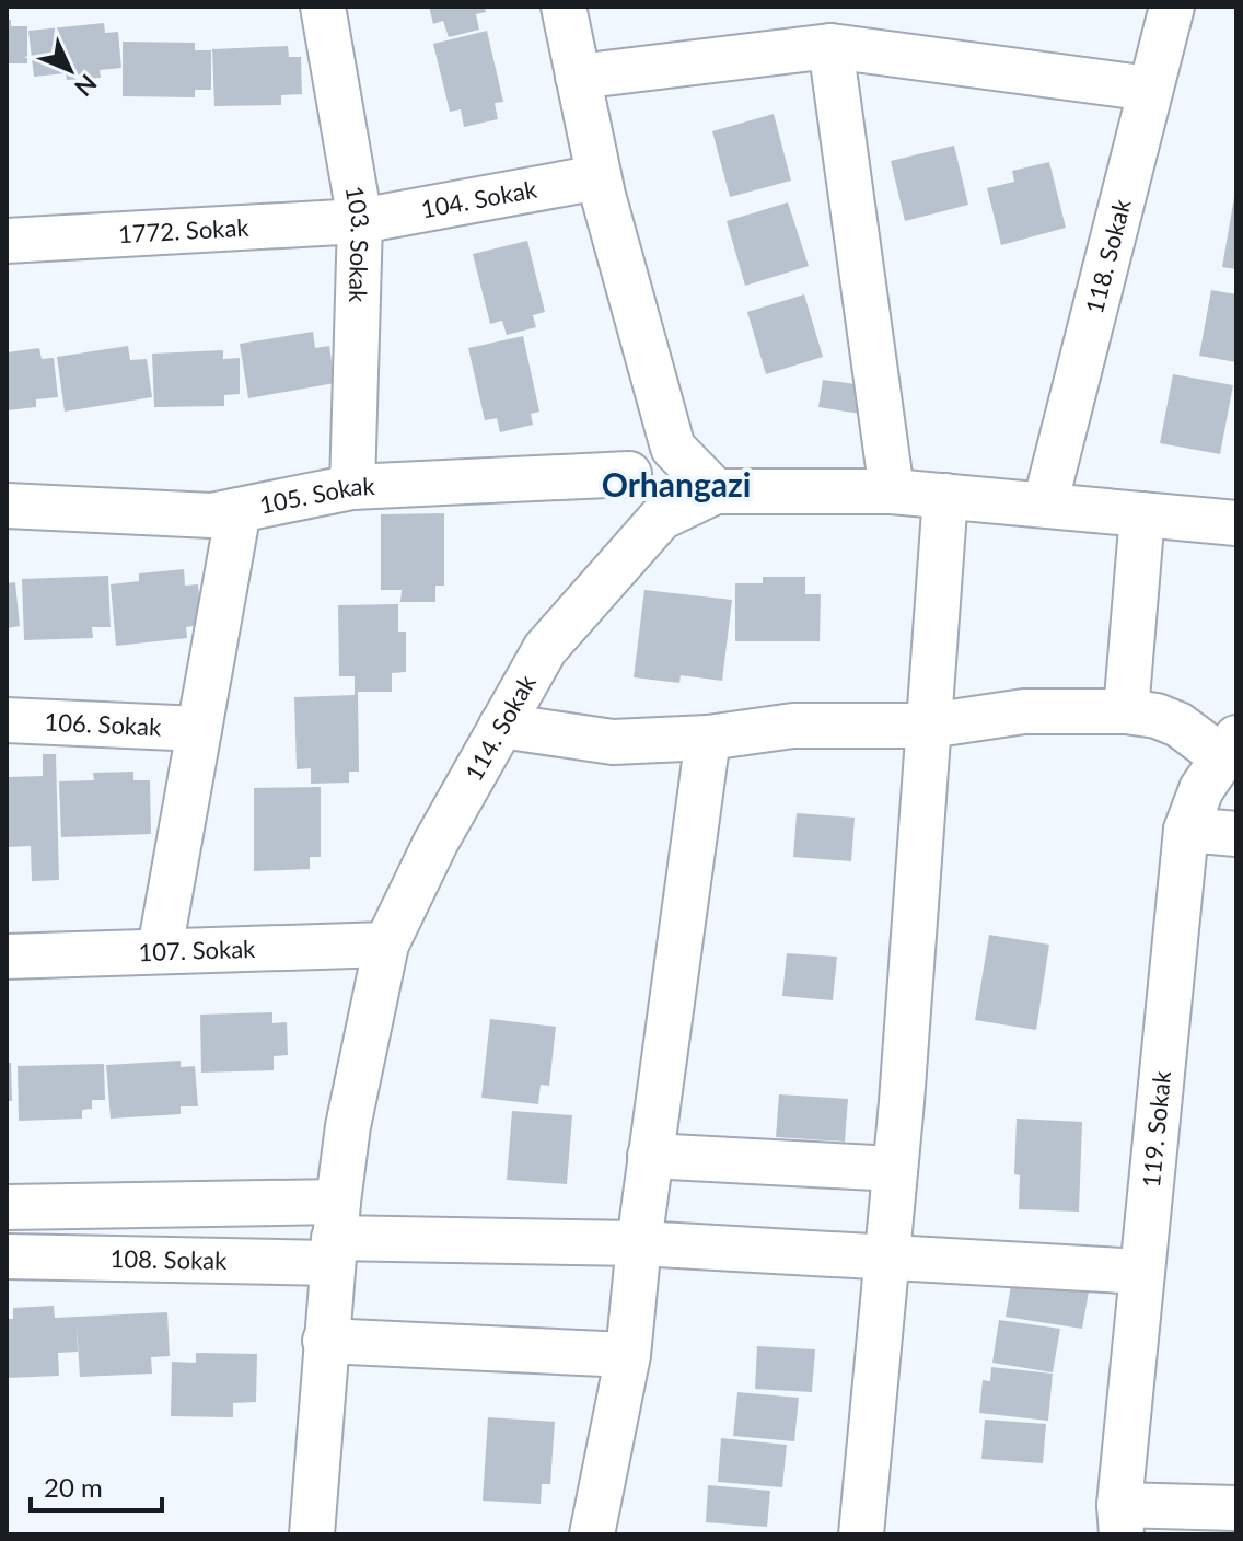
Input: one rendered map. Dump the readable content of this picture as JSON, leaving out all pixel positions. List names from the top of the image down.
{
  "streets": {
    "street": [
      "104. Sokak",
      "1772. Sokak",
      "103. Sokak",
      "118. Sokak",
      "105. Sokak",
      "106. Sokak",
      "114. Sokak",
      "107. Sokak",
      "119. Sokak",
      "108. Sokak"
    ]
  },
  "crossings": [
    ["104. Sokak", "1772. Sokak"],
    ["104. Sokak", "103. Sokak"],
    ["1772. Sokak", "103. Sokak"],
    ["103. Sokak", "105. Sokak"],
    ["114. Sokak", "107. Sokak"],
    ["114. Sokak", "108. Sokak"]
  ],
  "districts": ["Orhangazi"],
  "scale_bar": "20 m",
  "north": "bottom right"
}
